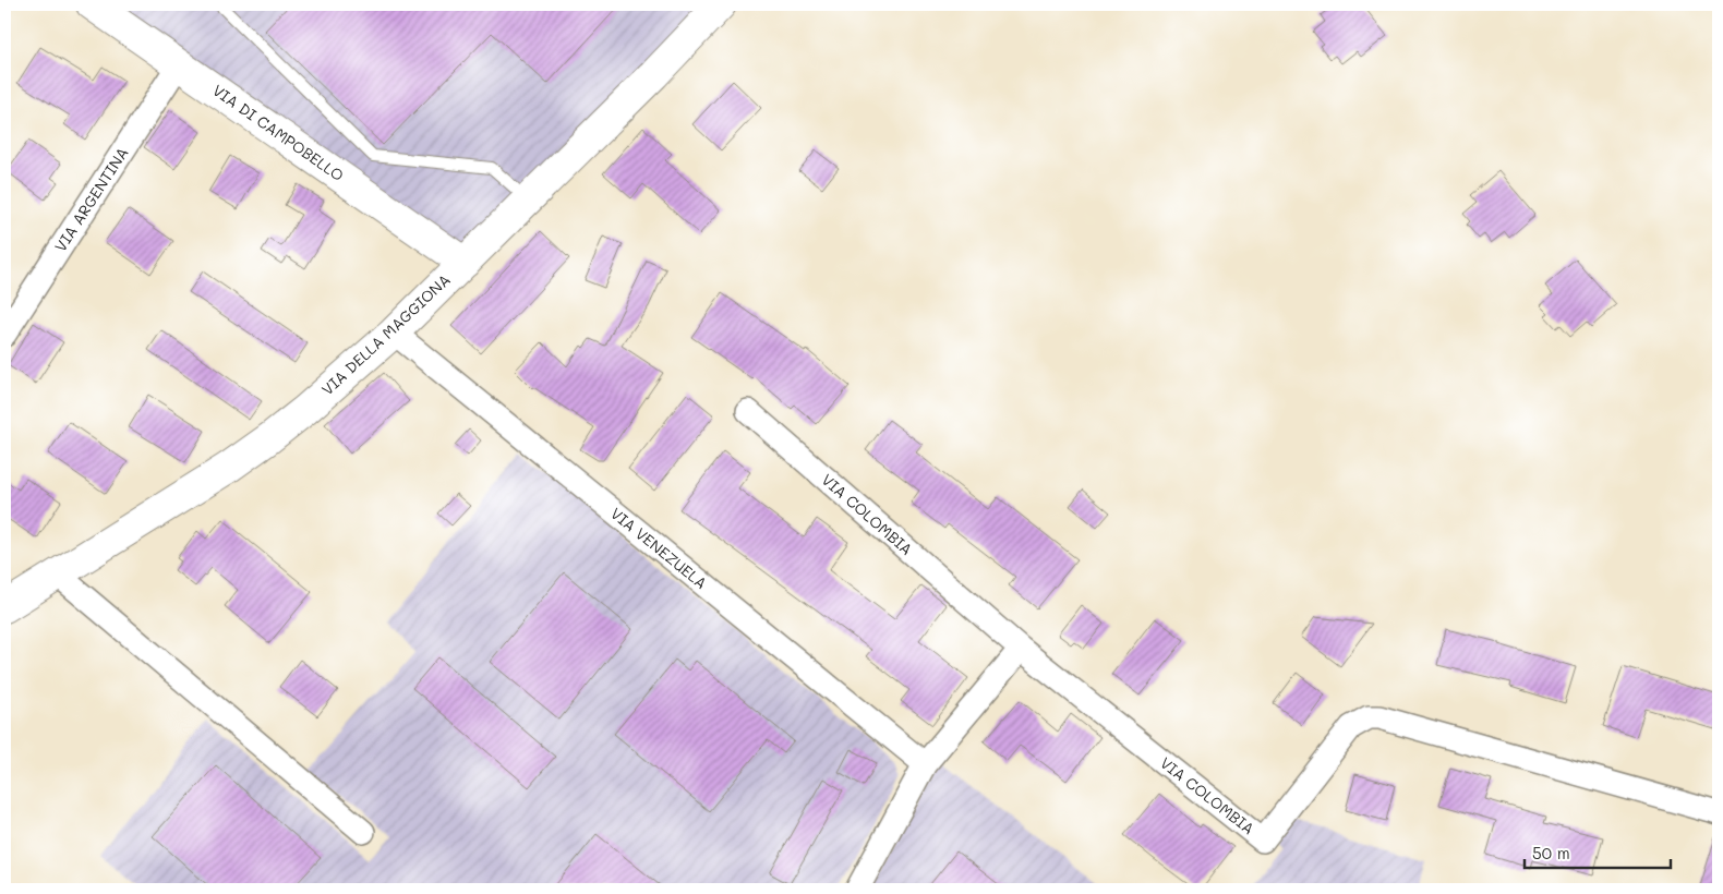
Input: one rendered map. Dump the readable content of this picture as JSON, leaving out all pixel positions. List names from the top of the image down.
{
  "streets": {
    "street": [
      "VIA DI CAMPOBELLO",
      "VIA ARGENTINA",
      "VIA DELLA MAGGIONA",
      "VIA COLOMBIA",
      "VIA VENEZUELA"
    ]
  },
  "crossings": [
    ["VIA DI CAMPOBELLO", "VIA ARGENTINA"],
    ["VIA DI CAMPOBELLO", "VIA DELLA MAGGIONA"],
    ["VIA DELLA MAGGIONA", "VIA VENEZUELA"]
  ],
  "scale_bar": "50 m"
}
